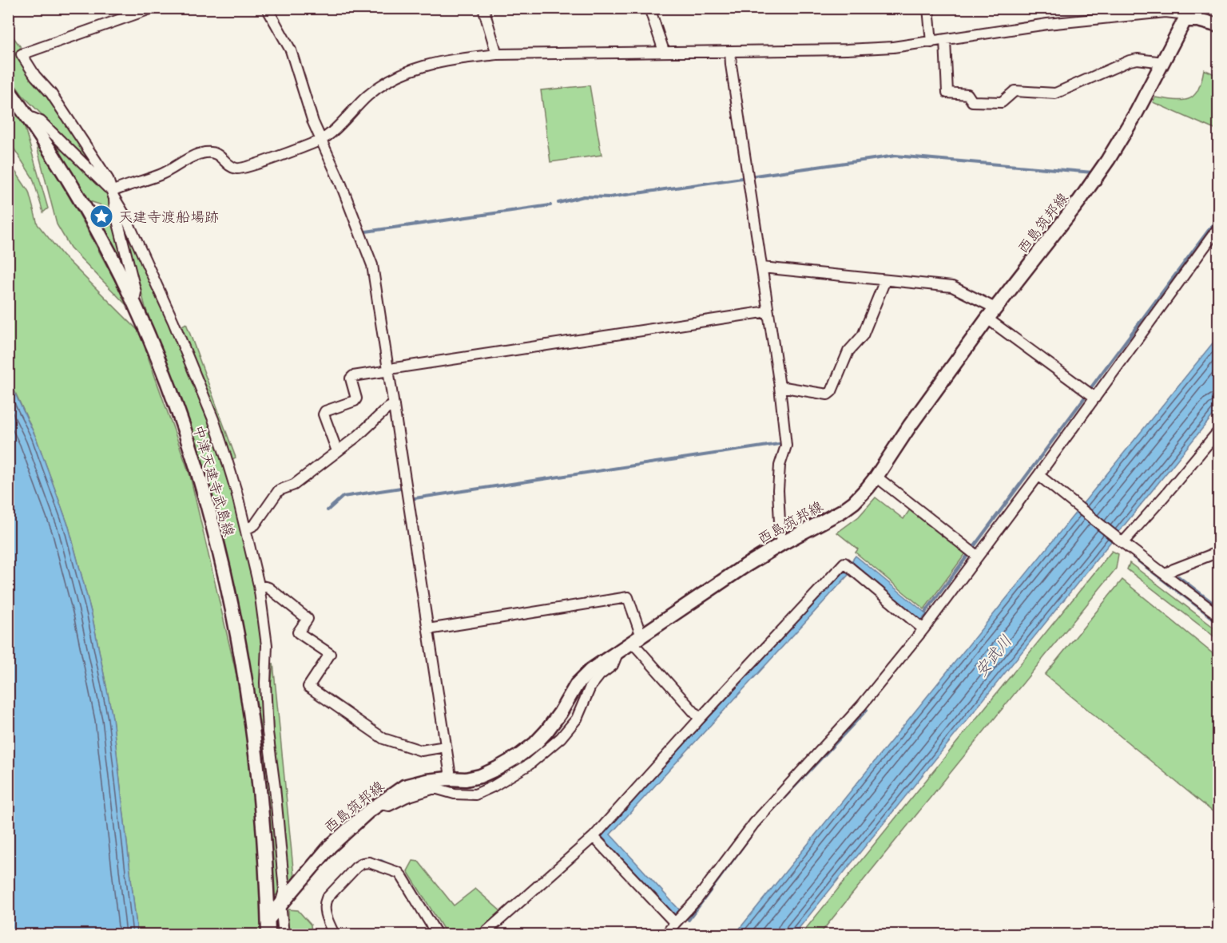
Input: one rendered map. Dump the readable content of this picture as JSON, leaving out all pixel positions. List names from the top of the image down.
{
  "streets": {
    "main road": ["西島筑邦線", "中津天建寺武島線"]
  },
  "crossings": [
    ["西島筑邦線", "中津天建寺武島線"]
  ],
  "water": ["安武川"],
  "places": {
    "place": ["天建寺渡船場跡"]
  }
}
